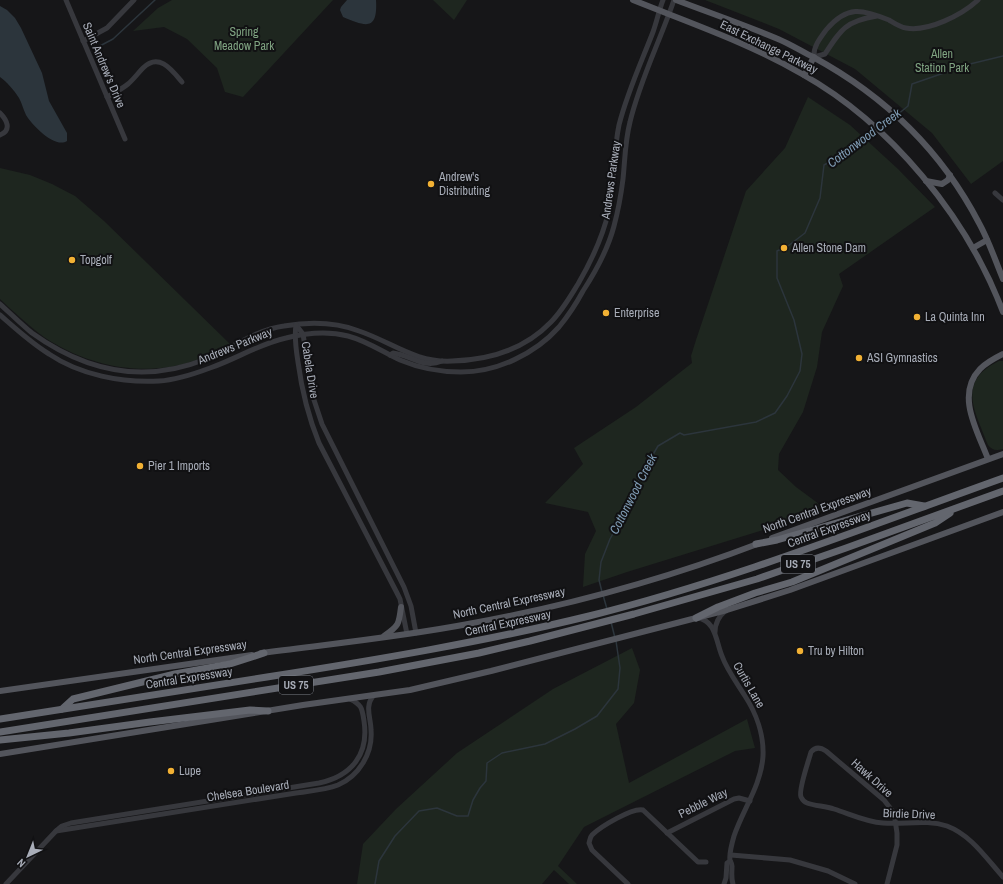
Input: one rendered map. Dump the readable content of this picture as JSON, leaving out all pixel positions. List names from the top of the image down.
{
  "streets": {
    "highway": ["Central Expressway", "US 75"],
    "main road": ["East Exchange Parkway", "North Central Expressway"],
    "street": [
      "Saint Andrew's Drive",
      "Andrews Parkway",
      "Cabela Drive",
      "Curtis Lane",
      "Hawk Drive",
      "Chelsea Boulevard",
      "Pebble Way",
      "Birdie Drive"
    ]
  },
  "crossings": [
    ["East Exchange Parkway", "Andrews Parkway"],
    ["Andrews Parkway", "Cabela Drive"],
    ["Cabela Drive", "North Central Expressway"],
    ["Curtis Lane", "Pebble Way"],
    ["Hawk Drive", "Birdie Drive"]
  ],
  "water": ["Cottonwood Creek"],
  "parks": ["Spring Meadow Park", "Allen Station Park"],
  "places": [
    "Andrew's Distributing",
    "Allen Stone Dam",
    "Topgolf",
    "Enterprise",
    "La Quinta Inn",
    "ASI Gymnastics",
    "Pier 1 Imports",
    "Tru by Hilton",
    "Lupe"
  ],
  "north": "bottom left"
}
